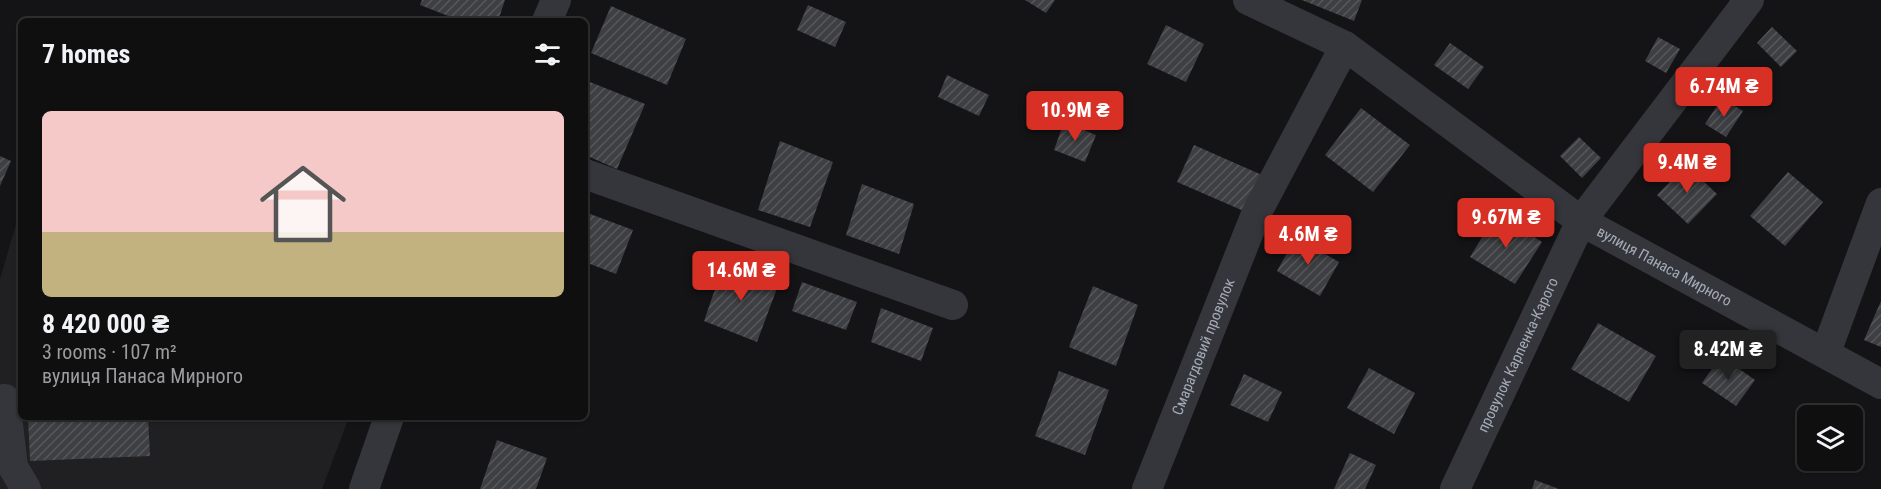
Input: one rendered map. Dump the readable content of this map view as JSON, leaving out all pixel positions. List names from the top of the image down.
{
  "streets": {
    "street": ["вулиця Панаса Мирного", "Смарагдовий провулок", "провулок Карпенка-Карого"]
  },
  "crossings": [
    ["вулиця Панаса Мирного", "Смарагдовий провулок"],
    ["вулиця Панаса Мирного", "провулок Карпенка-Карого"]
  ],
  "page": {
    "heading": "7 homes",
    "price": [
      "6.74M ₴",
      "10.9M ₴",
      "9.4M ₴",
      "9.67M ₴",
      "4.6M ₴",
      "14.6M ₴",
      "8.42M ₴"
    ],
    "list": [
      {
        "name": "8 420 000 ₴",
        "note": "3 rooms · 107 m² · вулиця Панаса Мирного"
      }
    ]
  }
}
